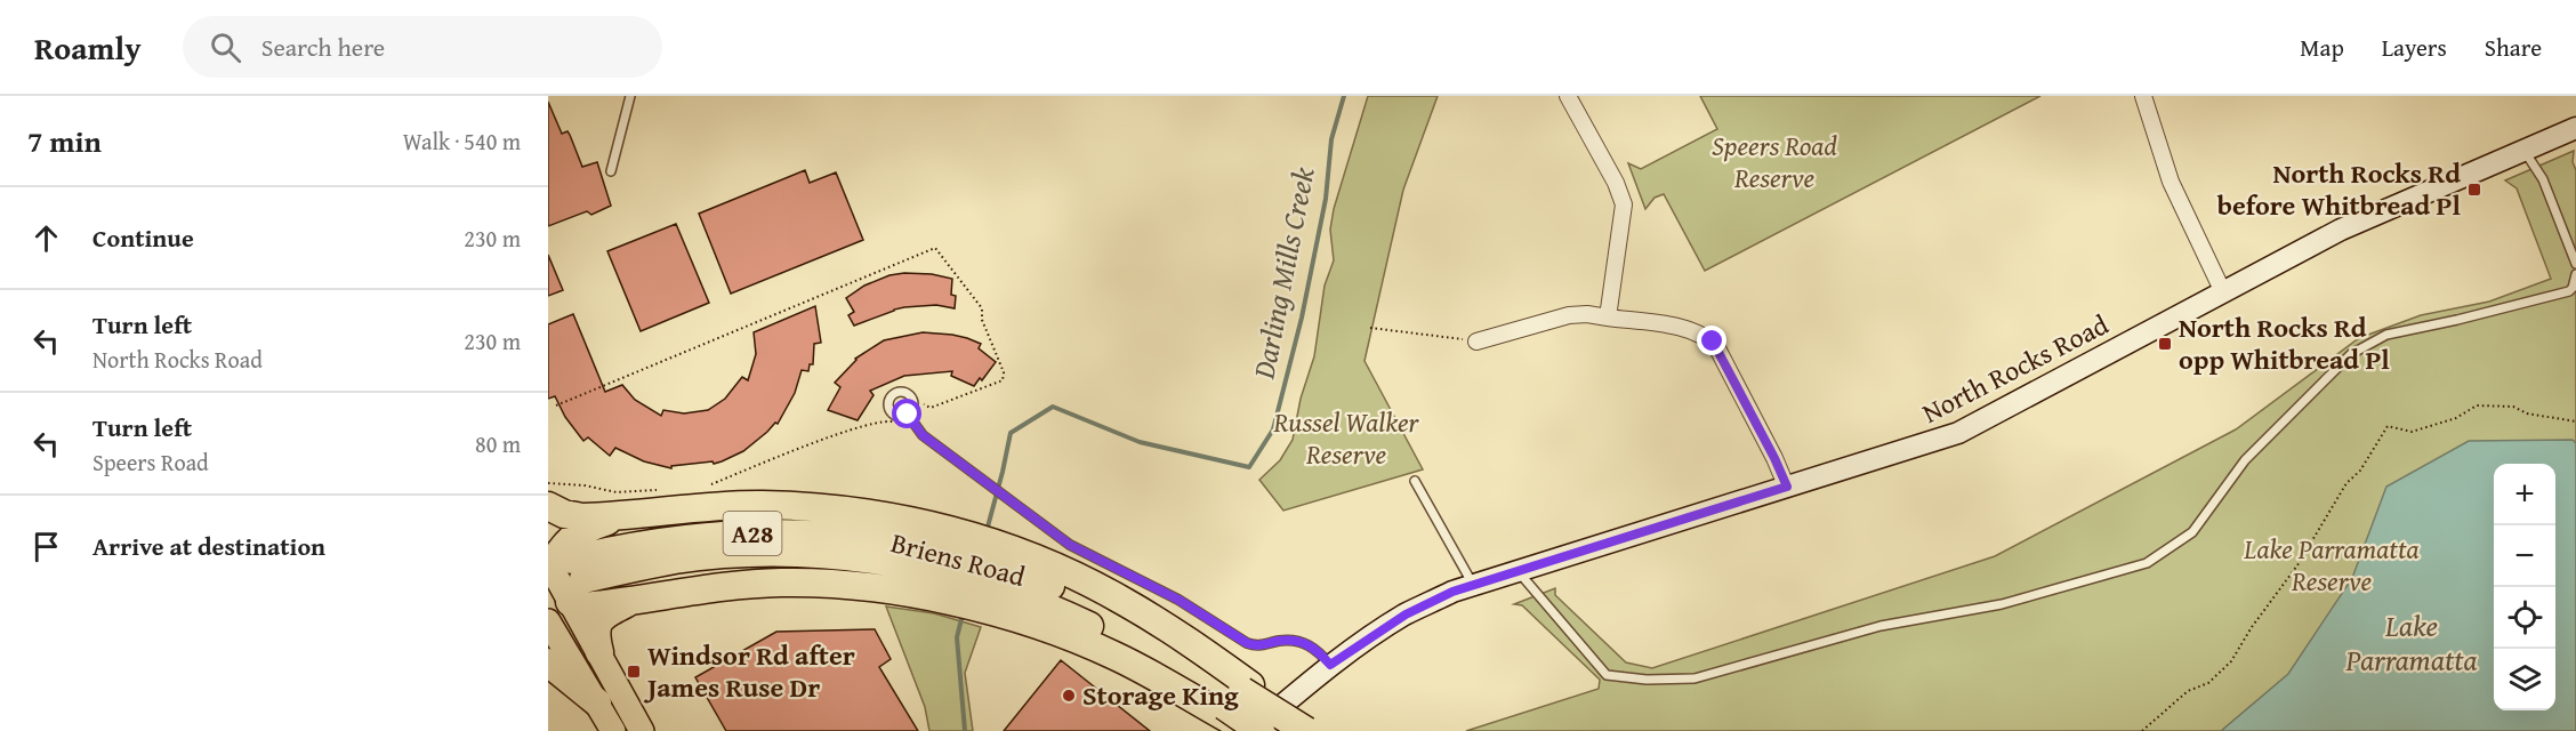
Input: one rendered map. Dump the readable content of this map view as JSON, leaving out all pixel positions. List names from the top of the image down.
{
  "streets": {
    "highway": ["A28", "Briens Road"],
    "main road": ["North Rocks Road"]
  },
  "crossings": [
    ["A28", "Briens Road"]
  ],
  "water": ["Darling Mills Creek", "Lake Parramatta"],
  "parks": ["Speers Road Reserve", "Russel Walker Reserve", "Lake Parramatta Reserve"],
  "places": {
    "transit": ["North Rocks Rd before Whitbread Pl", "North Rocks Rd opp Whitbread Pl", "Windsor Rd after James Ruse Dr"],
    "other": ["Storage King"]
  },
  "page": {
    "header": "Roamly",
    "search": "Search here",
    "nav": ["Map", "Layers", "Share"],
    "heading": ["7 min", "Walk · 540 m"],
    "list": [
      ["Continue", "230 m"],
      ["Turn left", "North Rocks Road", "230 m"],
      ["Turn left", "Speers Road", "80 m"],
      "Arrive at destination"
    ],
    "map_buttons": ["+", "−"]
  }
}
